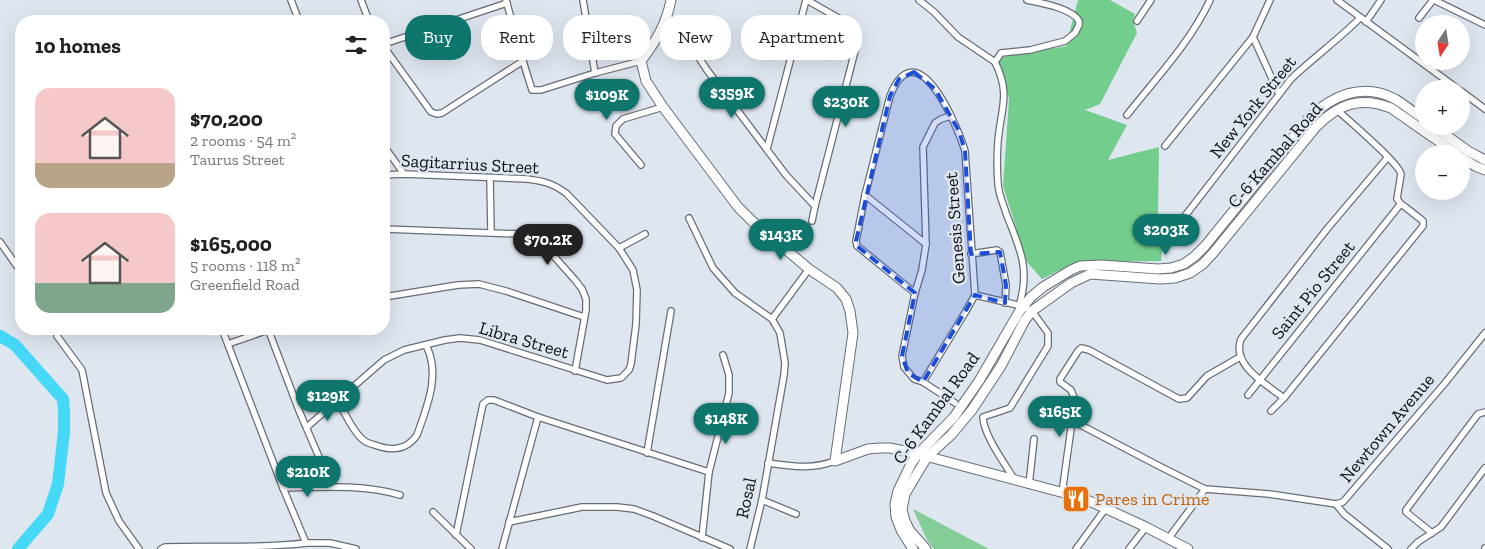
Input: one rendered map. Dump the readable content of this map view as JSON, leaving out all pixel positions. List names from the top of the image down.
{
  "streets": {
    "main road": ["C-6 Kambal Road"],
    "street": [
      "New York Street",
      "Sagitarrius Street",
      "Genesis Street",
      "Saint Pio Street",
      "Libra Street",
      "Newtown Avenue",
      "Rosal"
    ]
  },
  "crossings": [
    ["Sagitarrius Street", "Libra Street"]
  ],
  "places": {
    "restaurant": ["Pares in Crime"]
  },
  "north": "bottom",
  "page": {
    "map_buttons": ["+", "−"],
    "chip": [
      "Buy",
      "Rent",
      "Filters",
      "New",
      "Apartment"
    ],
    "heading": "10 homes",
    "list": [
      {
        "name": "$70,200",
        "note": "2 rooms · 54 m² · Taurus Street"
      },
      {
        "name": "$165,000",
        "note": "5 rooms · 118 m² · Greenfield Road"
      }
    ],
    "price": [
      "$359K",
      "$109K",
      "$230K",
      "$203K",
      "$143K",
      "$70.2K",
      "$129K",
      "$165K",
      "$148K",
      "$210K"
    ]
  }
}
